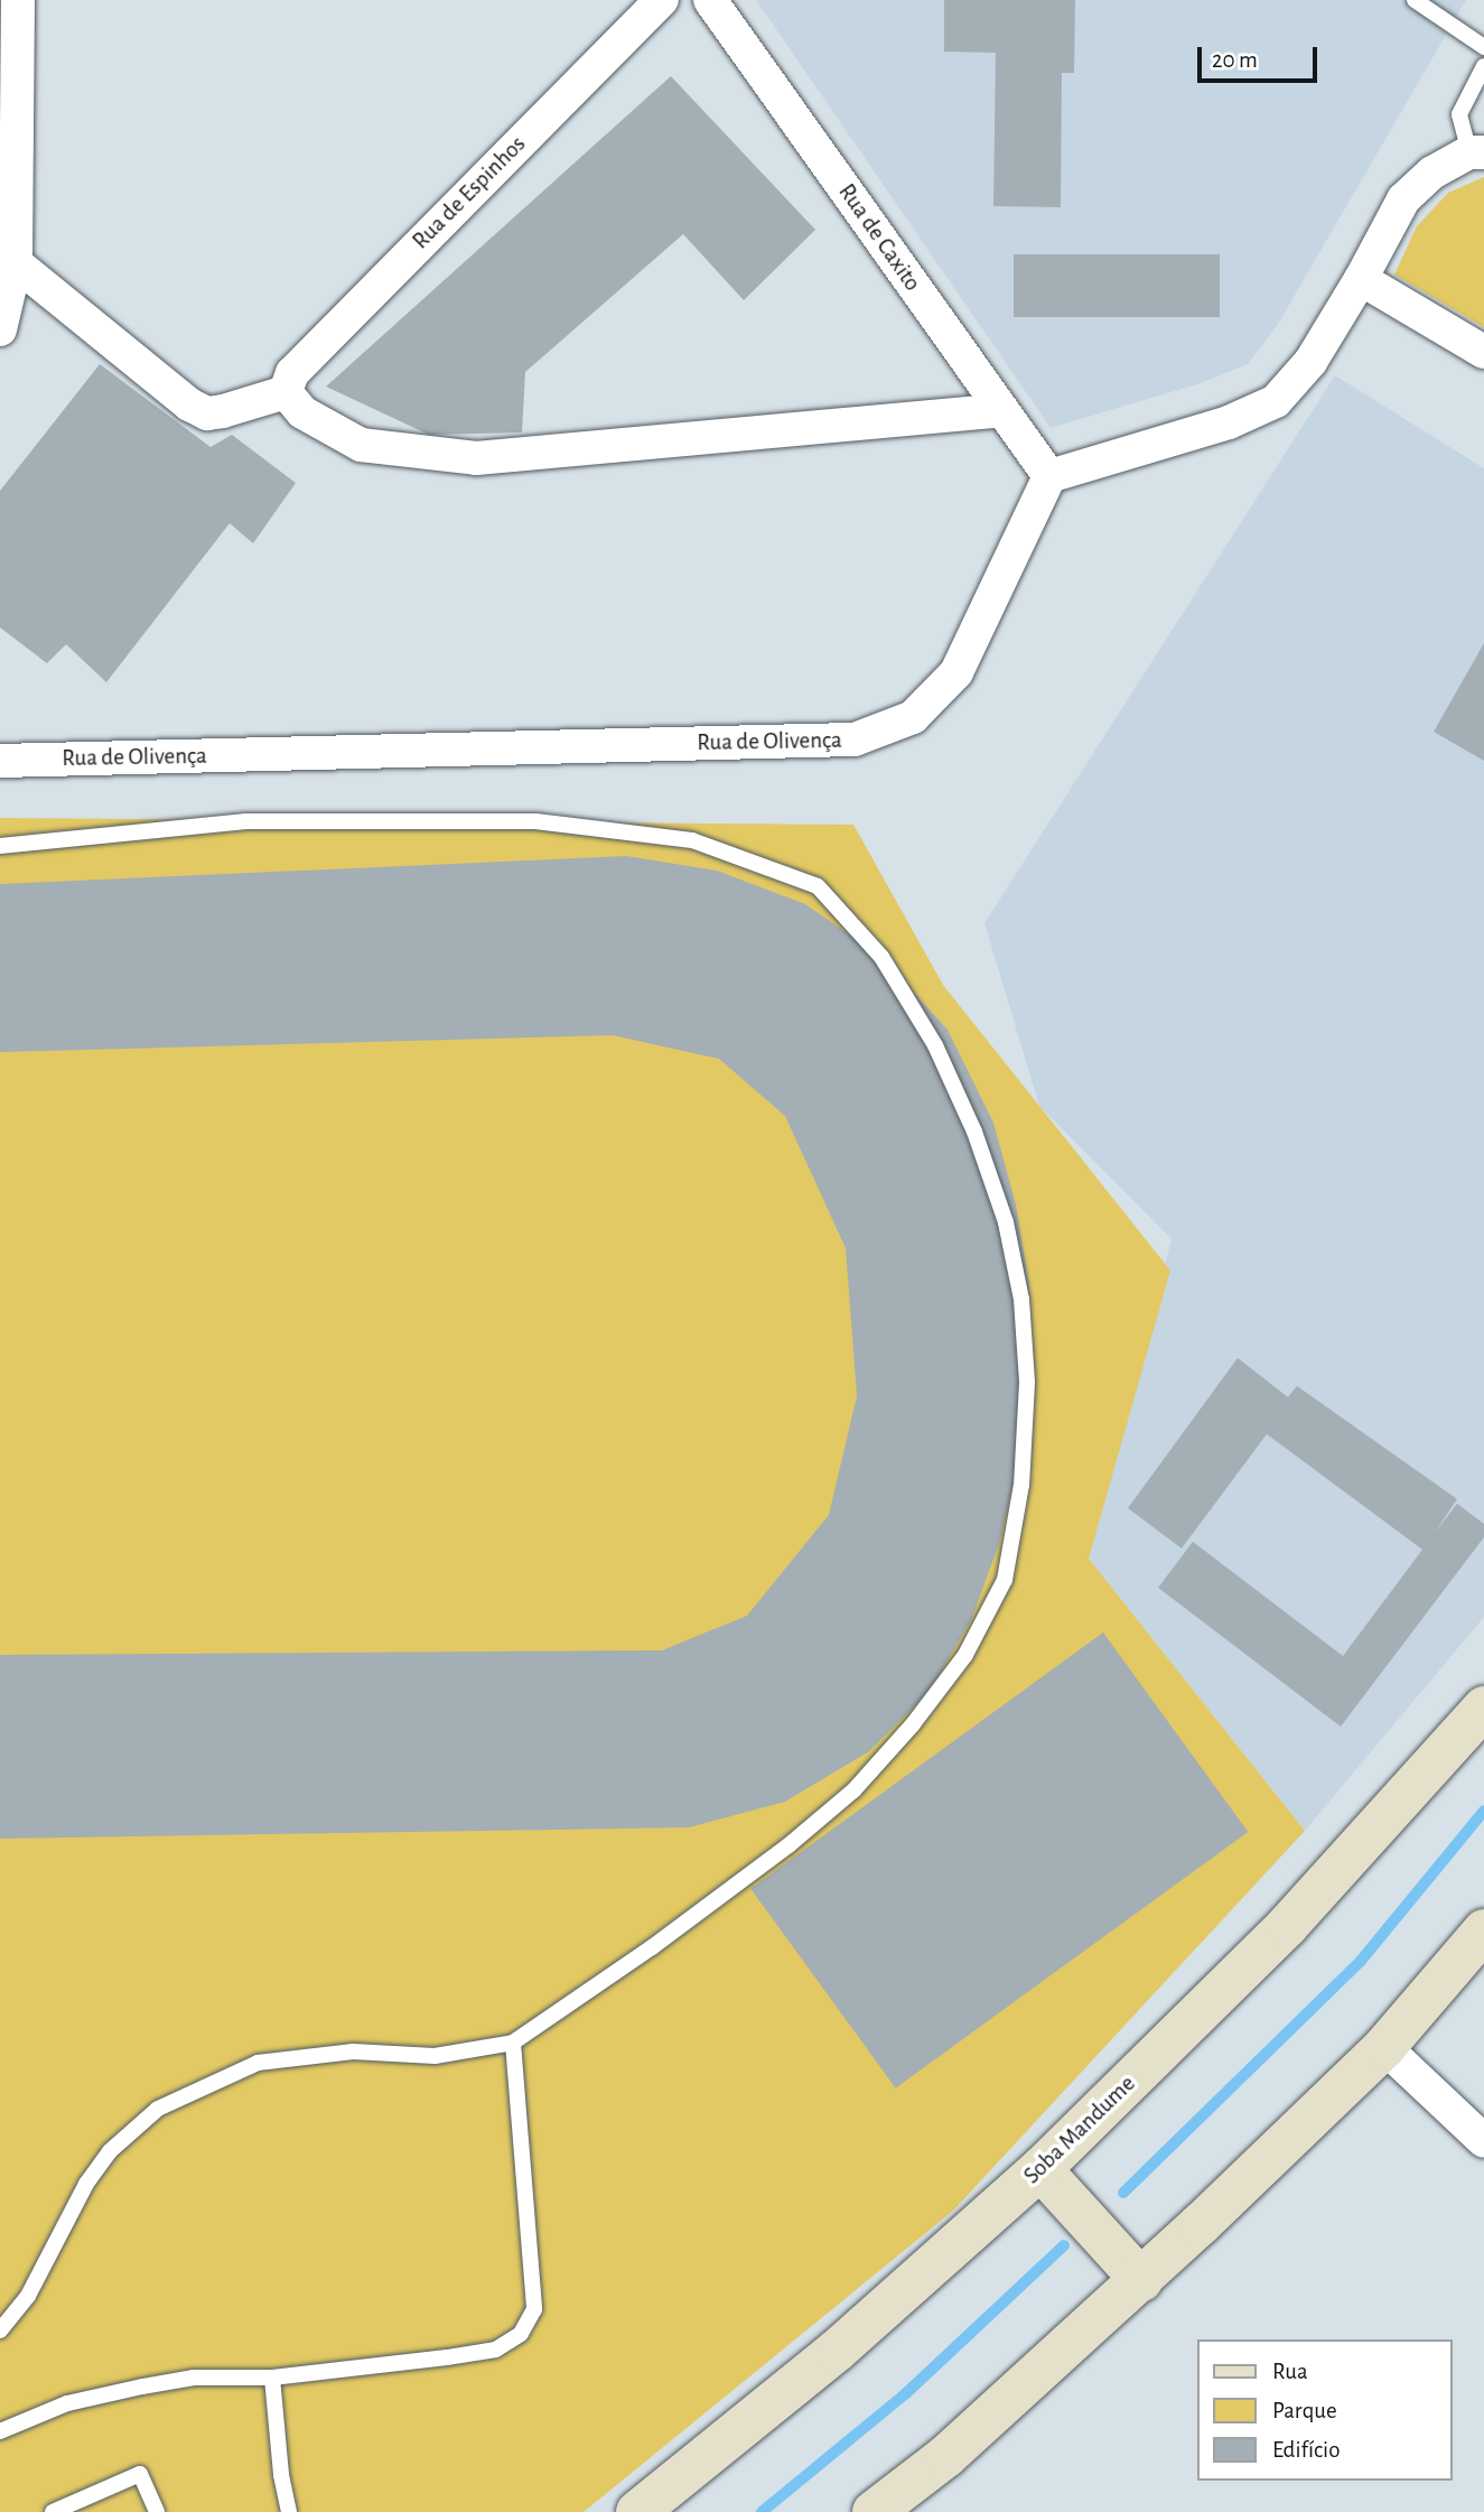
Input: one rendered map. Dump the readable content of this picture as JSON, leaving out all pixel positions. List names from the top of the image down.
{
  "streets": {
    "main road": ["Soba Mandume"],
    "street": ["Rua de Espinhos", "Rua de Caxito", "Rua de Olivença"]
  },
  "crossings": [
    ["Rua de Caxito", "Rua de Olivença"]
  ],
  "legend": ["Rua", "Parque", "Edifício"],
  "scale_bar": "20 m"
}
